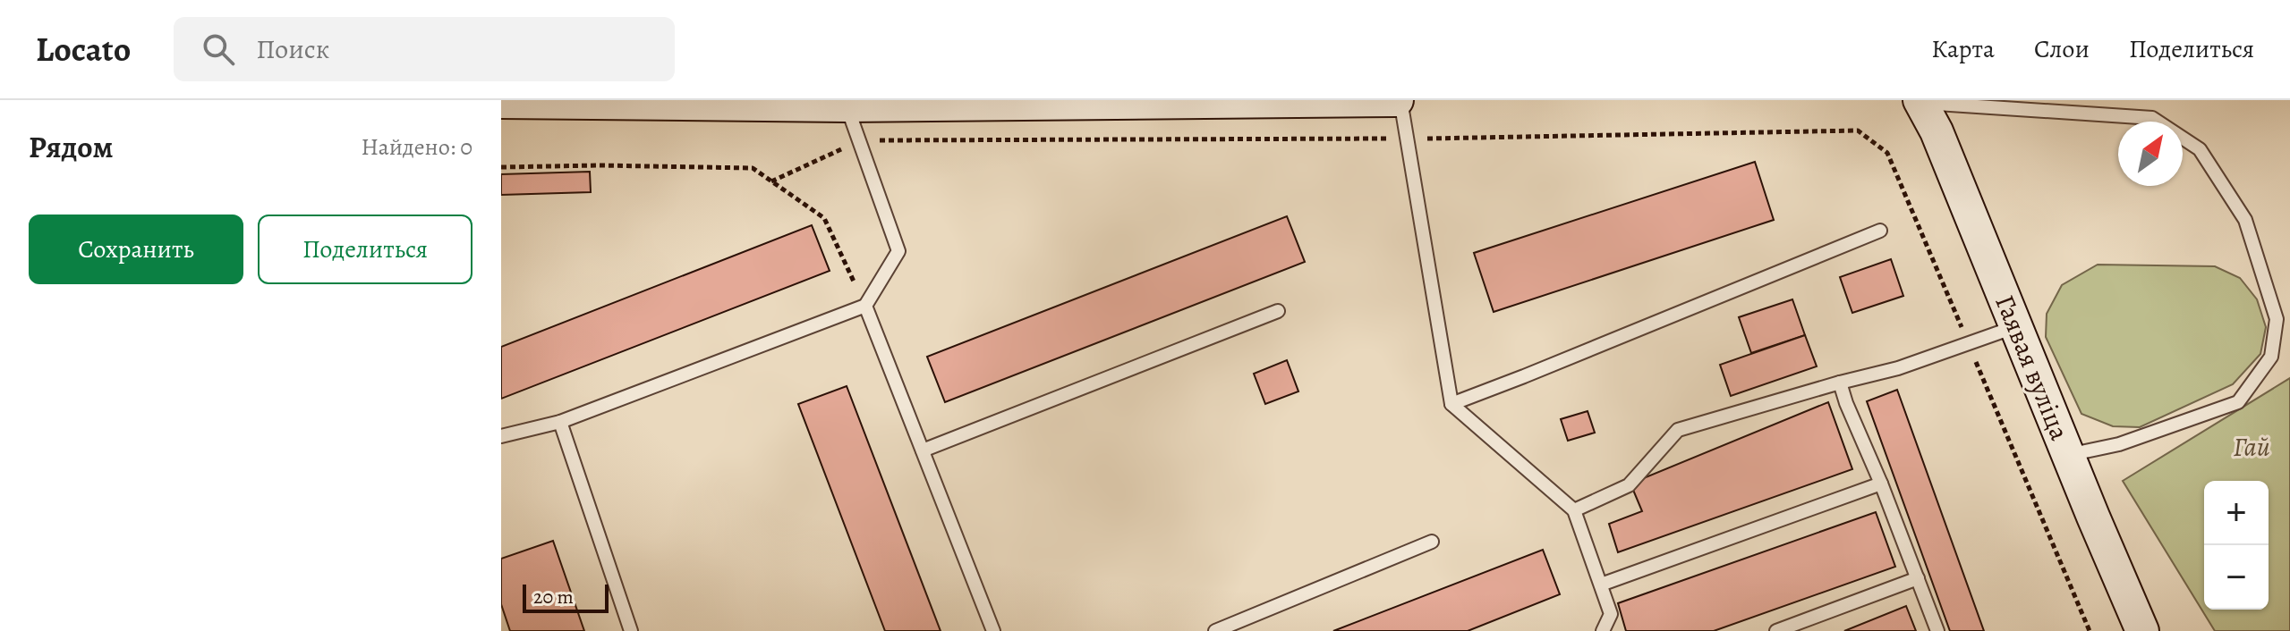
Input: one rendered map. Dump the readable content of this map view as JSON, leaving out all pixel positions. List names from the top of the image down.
{
  "streets": {
    "main road": ["Гаявая вуліца"]
  },
  "parks": ["Гай"],
  "scale_bar": "20 m",
  "north": "top right",
  "page": {
    "header": "Locato",
    "search": "Поиск",
    "nav": ["Карта", "Слои", "Поделиться"],
    "heading": ["Рядом", "Найдено: 0"],
    "buttons": ["Сохранить", "Поделиться"],
    "map_buttons": ["+", "−"],
    "scale": "20 m"
  }
}
